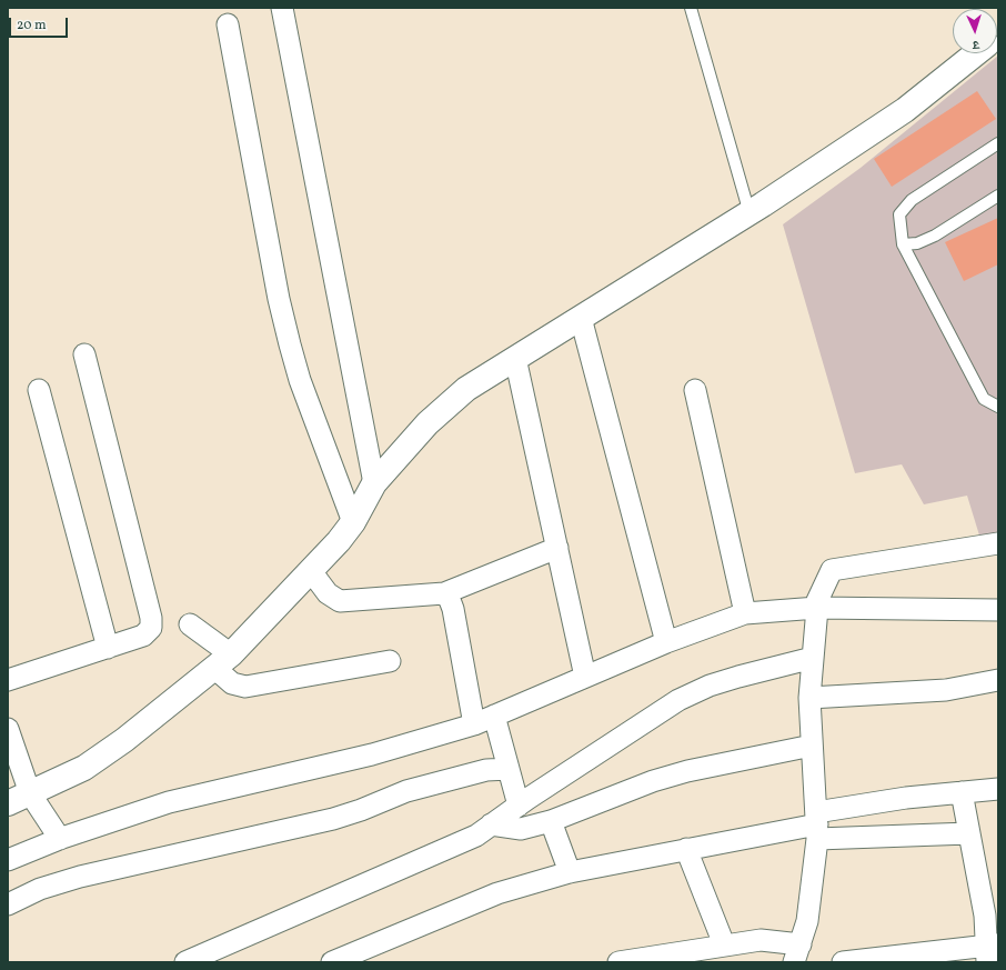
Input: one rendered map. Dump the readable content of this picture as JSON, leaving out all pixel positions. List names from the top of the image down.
{
  "scale_bar": "20 m",
  "north": "bottom"
}
